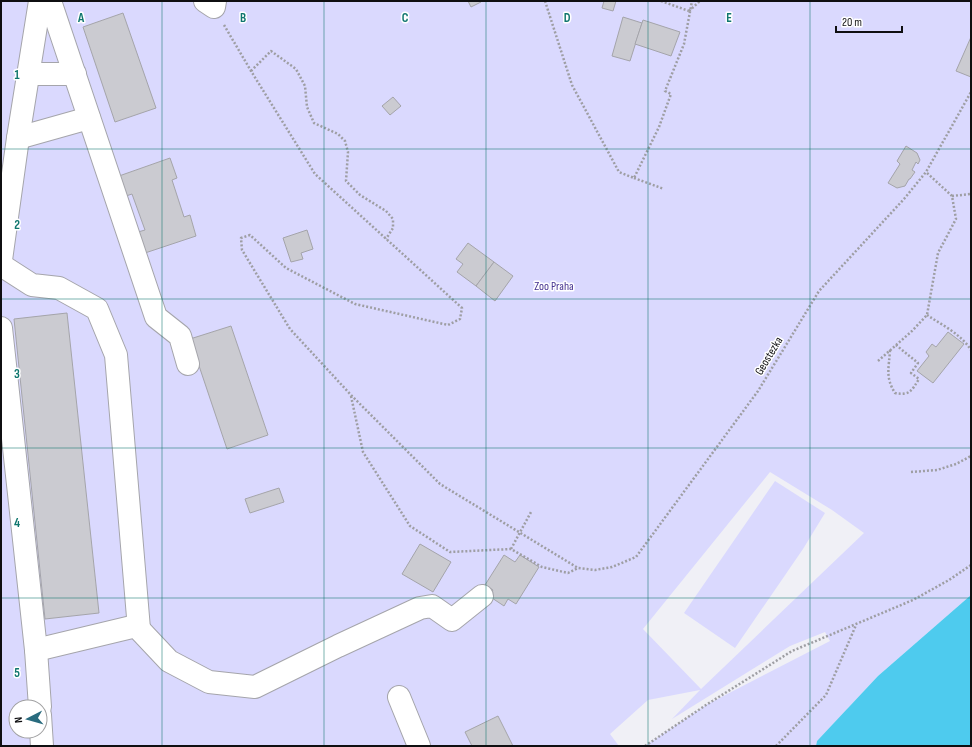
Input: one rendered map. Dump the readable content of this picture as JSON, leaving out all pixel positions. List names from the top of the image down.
{
  "streets": {
    "path": ["Geostezka"]
  },
  "parks": ["Zoo Praha"],
  "scale_bar": "20 m",
  "north": "left",
  "grid": {
    "columns": [
      "A",
      "B",
      "C",
      "D",
      "E"
    ],
    "rows": [
      "1",
      "2",
      "3",
      "4",
      "5"
    ]
  }
}
